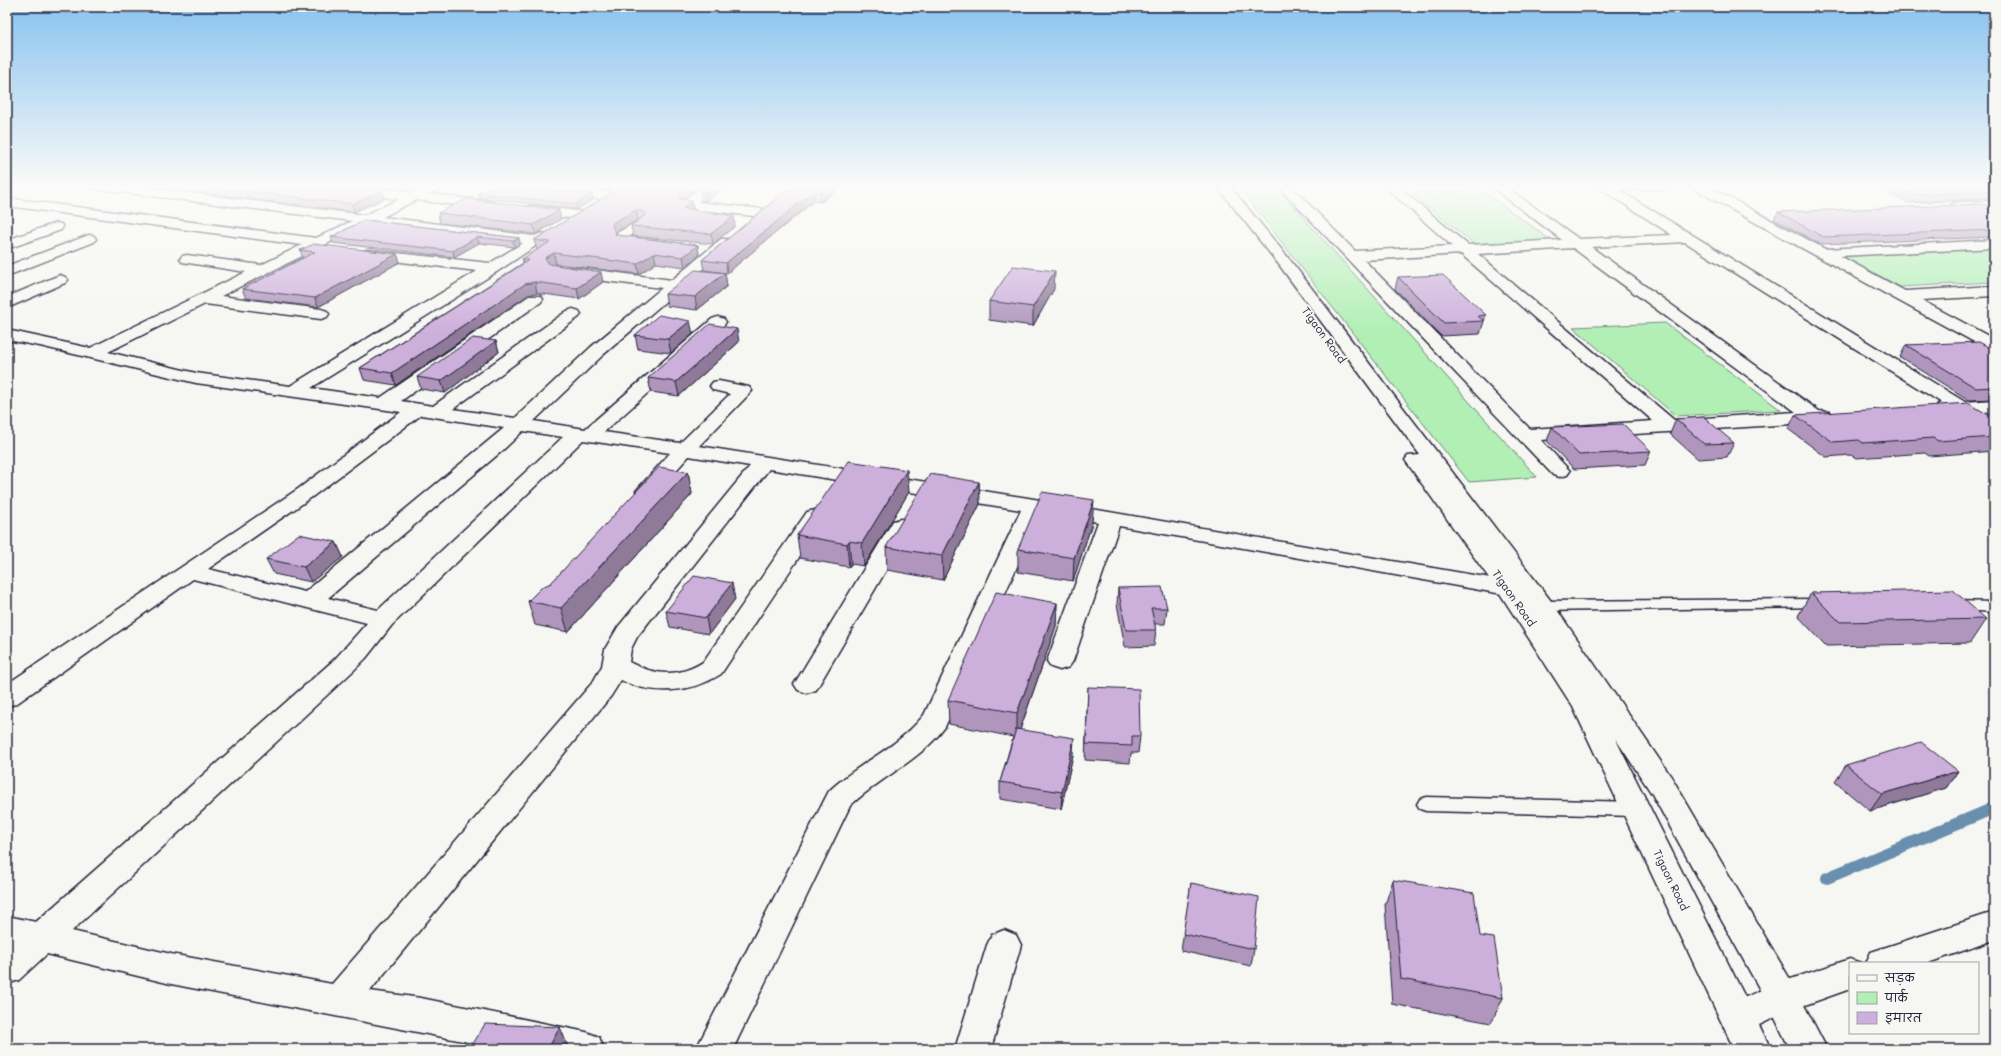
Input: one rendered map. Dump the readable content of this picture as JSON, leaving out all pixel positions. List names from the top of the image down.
{
  "streets": {
    "street": ["Tigaon Road"]
  },
  "legend": ["सड़क", "पार्क", "इमारत"]
}
